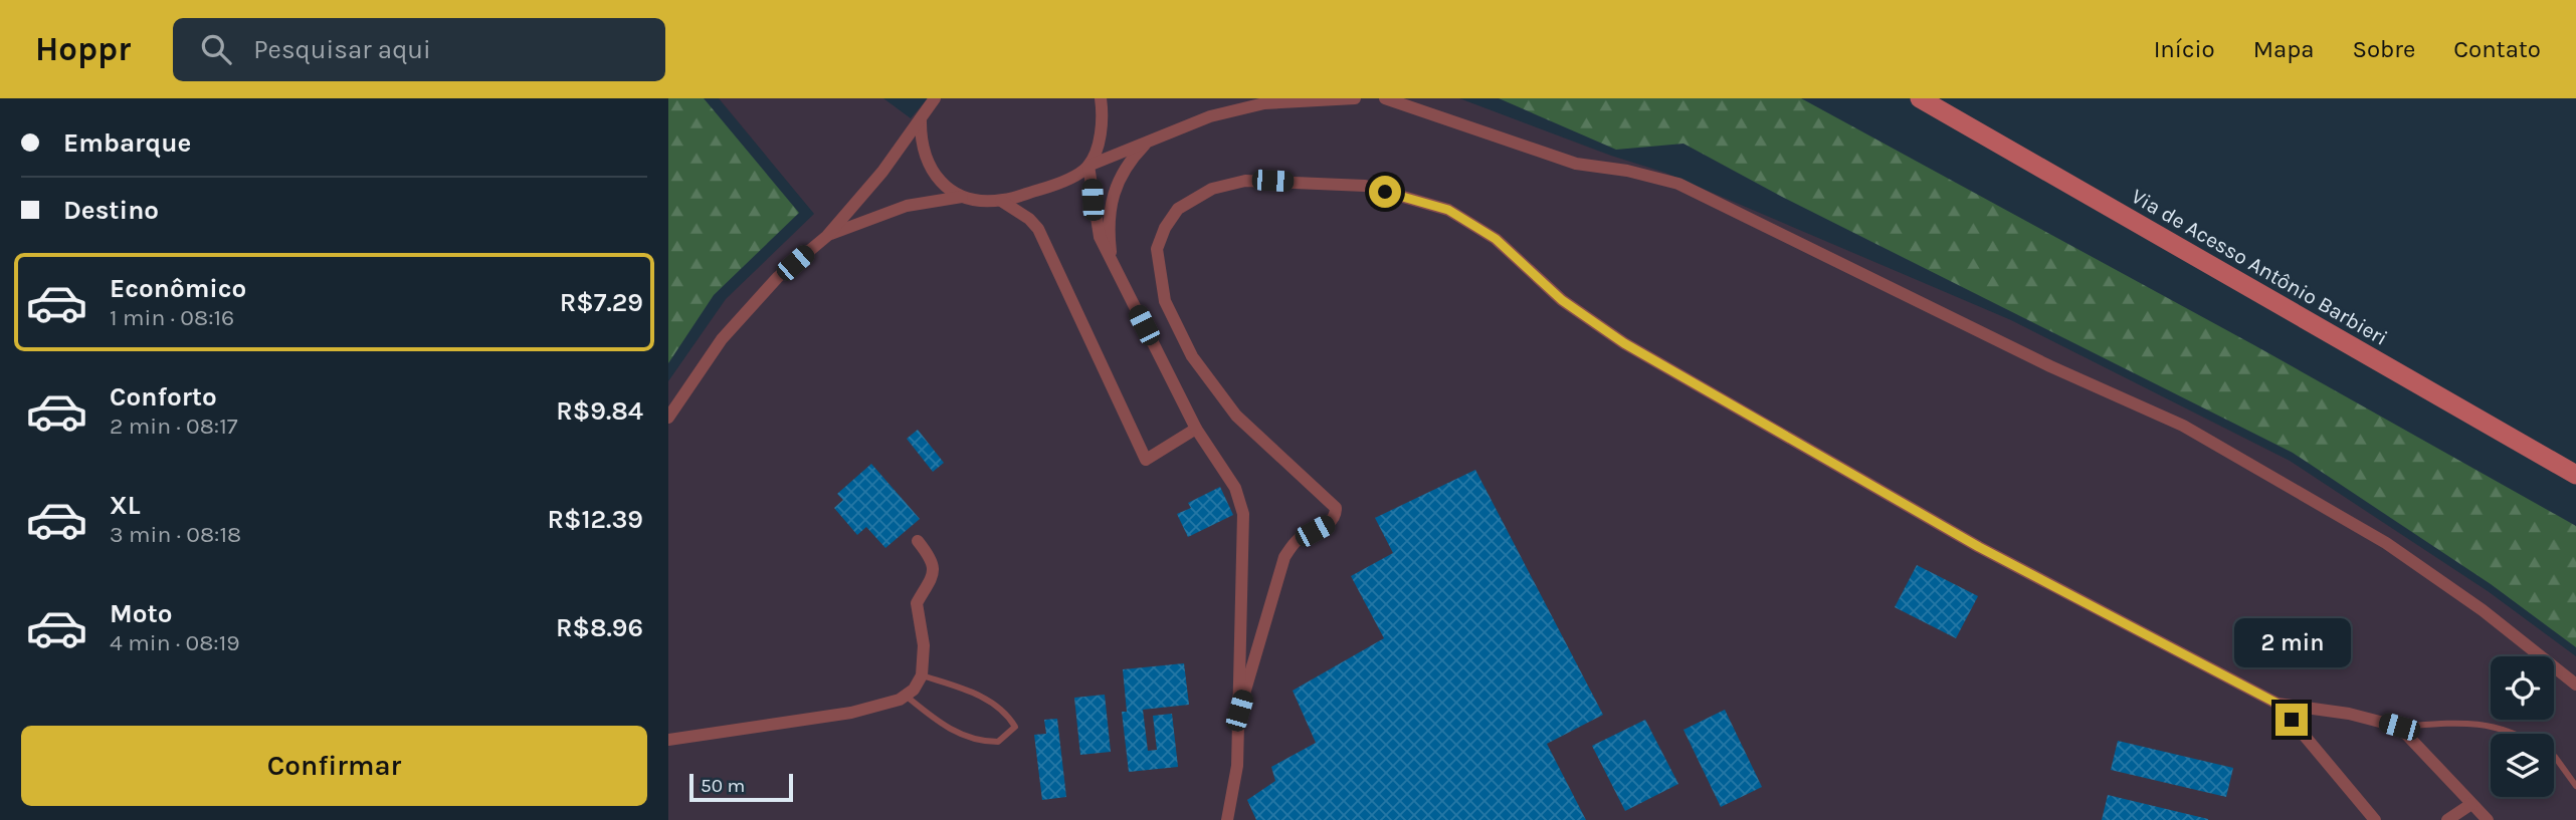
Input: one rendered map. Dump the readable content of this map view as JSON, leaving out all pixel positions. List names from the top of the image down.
{
  "streets": {
    "main road": ["Via de Acesso Antônio Barbieri"]
  },
  "scale_bar": "50 m",
  "page": {
    "header": "Hoppr",
    "search": "Pesquisar aqui",
    "nav": [
      "Início",
      "Mapa",
      "Sobre",
      "Contato"
    ],
    "banner": ["Embarque", "Destino"],
    "list": [
      {
        "name": "Econômico",
        "note": "1 min · 08:16",
        "value": "R$7.29"
      },
      {
        "name": "Conforto",
        "note": "2 min · 08:17",
        "value": "R$9.84"
      },
      {
        "name": "XL",
        "note": "3 min · 08:18",
        "value": "R$12.39"
      },
      {
        "name": "Moto",
        "note": "4 min · 08:19",
        "value": "R$8.96"
      }
    ],
    "bubble": "2 min",
    "buttons": "Confirmar",
    "scale": "50 m"
  }
}
